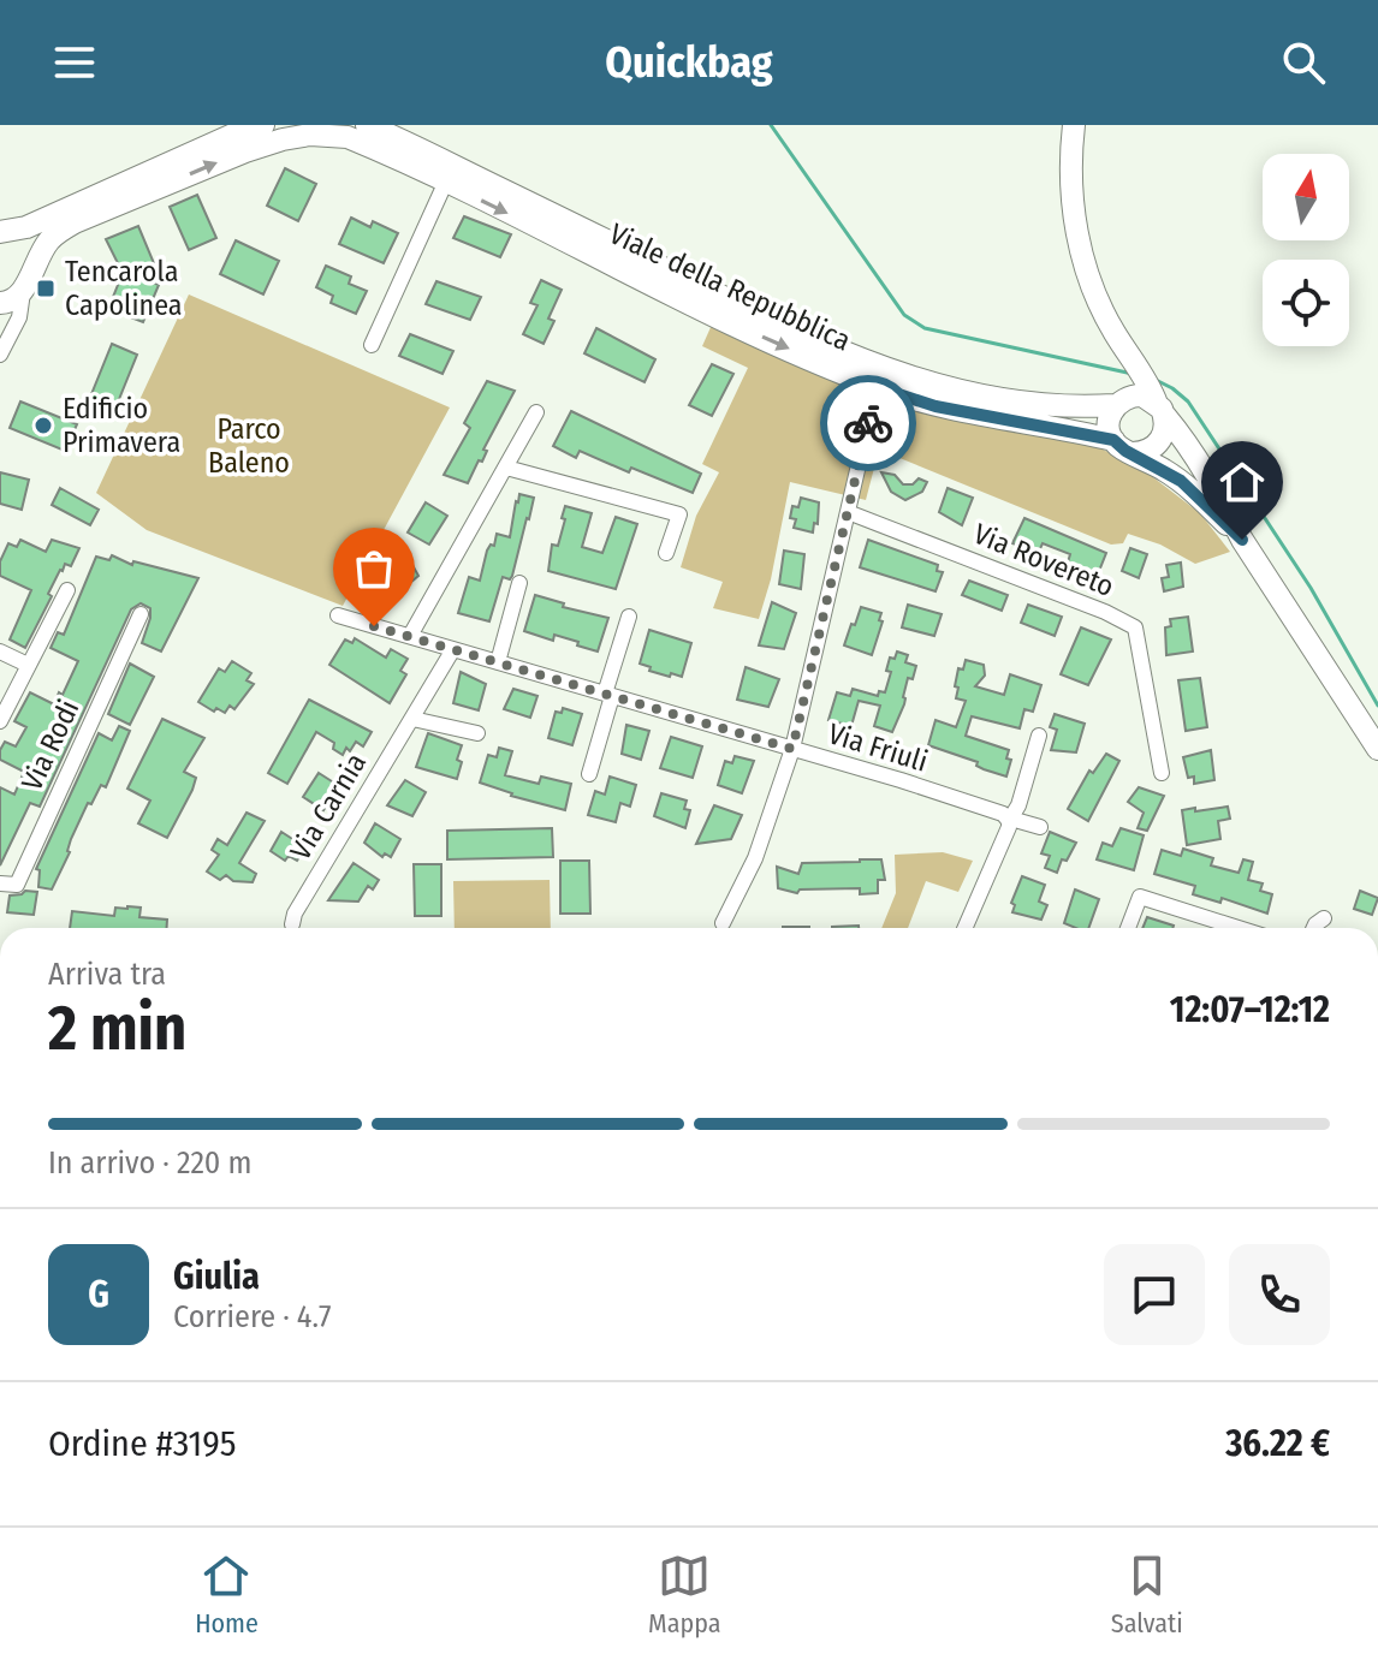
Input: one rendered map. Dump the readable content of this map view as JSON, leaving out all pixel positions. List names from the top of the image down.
{
  "streets": {
    "street": [
      "Viale della Repubblica",
      "Via Rovereto",
      "Via Rodi",
      "Via Friuli",
      "Via Carnia"
    ]
  },
  "crossings": [
    ["Via Friuli", "Via Carnia"]
  ],
  "parks": ["Parco Baleno"],
  "places": {
    "transit": ["Tencarola Capolinea"],
    "other": ["Edificio Primavera"]
  },
  "north": "top",
  "page": {
    "header": "Quickbag",
    "heading": ["2 min", "Arriva tra", "12:07–12:12"],
    "panel": [
      "Giulia",
      "Corriere · 4.7",
      "Ordine #3195",
      "36.22 €"
    ],
    "bar": "In arrivo · 220 m",
    "round": "G",
    "tabs": ["Home", "Mappa", "Salvati"]
  }
}
